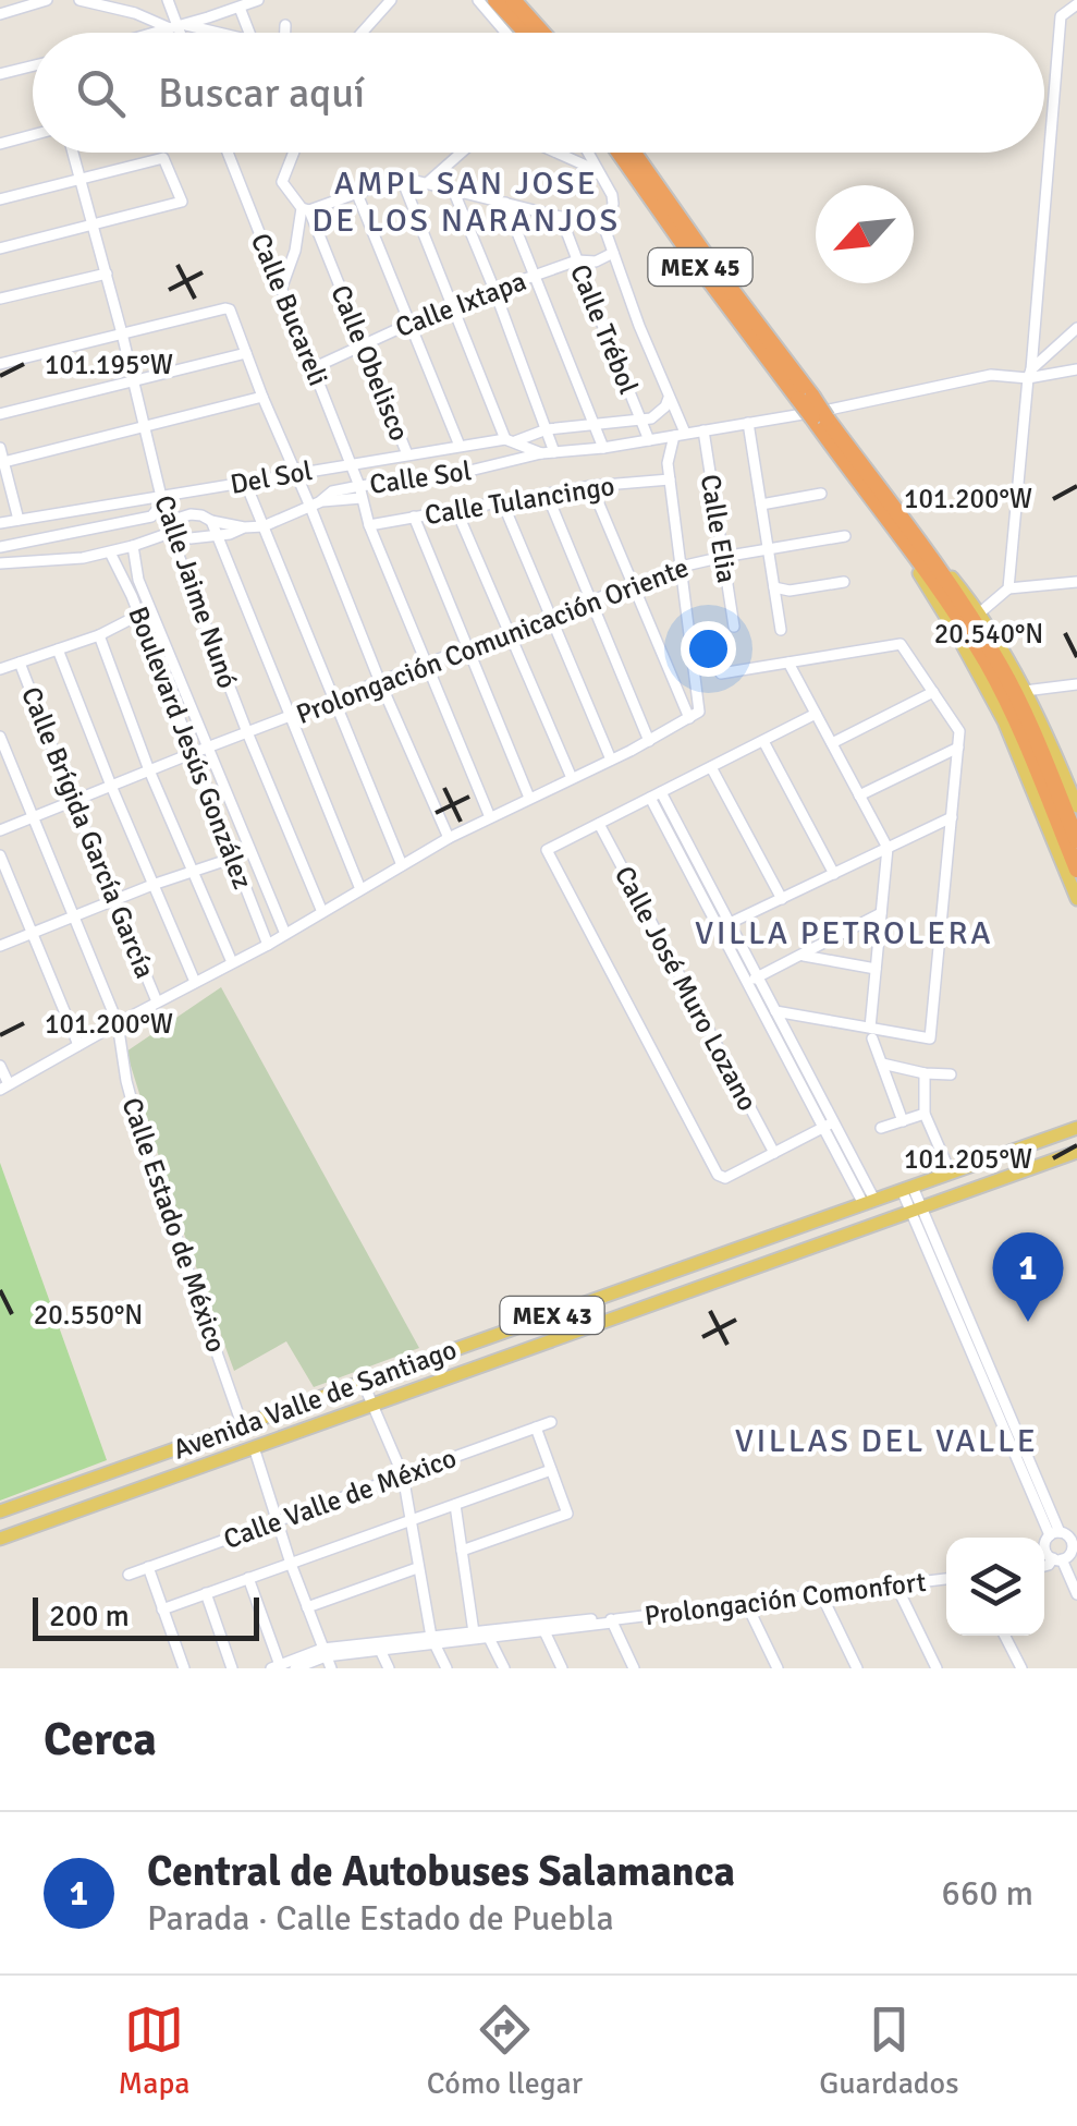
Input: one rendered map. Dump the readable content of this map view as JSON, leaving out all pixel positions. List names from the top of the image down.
{
  "streets": {
    "highway": ["MEX 45"],
    "main road": ["MEX 43", "Avenida Valle de Santiago"],
    "street": [
      "Calle Ixtapa",
      "Calle Bucareli",
      "Calle Trébol",
      "Calle Obelisco",
      "Del Sol",
      "Calle Sol",
      "Calle Tulancingo",
      "Calle Elia",
      "Calle Jaime Nunó",
      "Prolongación Comunicación Oriente",
      "Boulevard Jesús González",
      "Calle Brígida García García",
      "Calle José Muro Lozano",
      "Calle Estado de México",
      "Calle Valle de México",
      "Prolongación Comonfort"
    ]
  },
  "crossings": [
    ["Calle Ixtapa", "Calle Bucareli"],
    ["Calle Ixtapa", "Calle Trébol"],
    ["Calle Ixtapa", "Calle Obelisco"],
    ["Calle Bucareli", "Del Sol"],
    ["Calle Bucareli", "Calle Sol"],
    ["Calle Bucareli", "Calle Tulancingo"],
    ["Calle Bucareli", "Prolongación Comunicación Oriente"],
    ["Calle Trébol", "Del Sol"],
    ["Calle Obelisco", "Del Sol"],
    ["Del Sol", "Calle Jaime Nunó"],
    ["Calle Sol", "Calle Jaime Nunó"],
    ["Calle Elia", "Prolongación Comunicación Oriente"],
    ["Calle Jaime Nunó", "Prolongación Comunicación Oriente"],
    ["Prolongación Comunicación Oriente", "Boulevard Jesús González"],
    ["Prolongación Comunicación Oriente", "Calle Brígida García García"],
    ["Prolongación Comunicación Oriente", "Calle Estado de México"],
    ["Calle Estado de México", "Avenida Valle de Santiago"]
  ],
  "districts": ["AMPL SAN JOSE DE LOS NARANJOS", "VILLA PETROLERA", "VILLAS DEL VALLE"],
  "scale_bar": "200 m",
  "north": "bottom left",
  "page": {
    "search": "Buscar aquí",
    "pins": "1",
    "scale": "200 m",
    "heading": "Cerca",
    "list": [
      {
        "mark": "1",
        "name": "Central de Autobuses Salamanca",
        "note": "Parada · Calle Estado de Puebla",
        "value": "660 m"
      }
    ],
    "nav": ["Mapa", "Cómo llegar", "Guardados"]
  },
  "coordinates": [
    "101.195°W",
    "101.200°W",
    "20.540°N",
    "101.205°W",
    "20.550°N"
  ]
}
